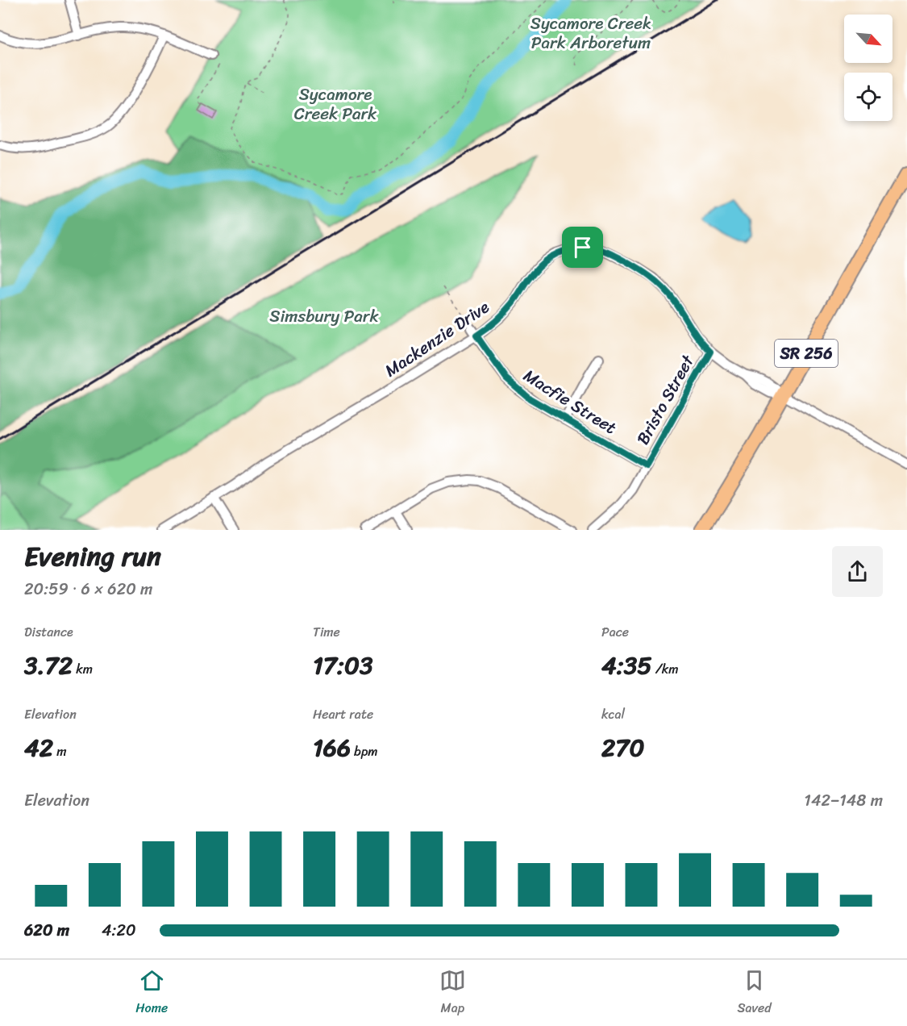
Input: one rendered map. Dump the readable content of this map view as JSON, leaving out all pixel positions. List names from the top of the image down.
{
  "streets": {
    "main road": ["SR 256"],
    "street": ["Mackenzie Drive", "Bristo Street", "Macfie Street"]
  },
  "crossings": [
    ["Mackenzie Drive", "SR 256"],
    ["Mackenzie Drive", "Bristo Street"],
    ["Mackenzie Drive", "Macfie Street"],
    ["Bristo Street", "Macfie Street"]
  ],
  "parks": ["Sycamore Creek Park Arboretum", "Sycamore Creek Park", "Simsbury Park"],
  "north": "bottom right",
  "page": {
    "heading": ["Evening run", "20:59 · 6 × 620 m"],
    "stats": [
      ["Distance", "3.72 km"],
      ["Time", "17:03"],
      ["Pace", "4:35 /km"],
      ["Elevation", "42 m"],
      ["Heart rate", "166 bpm"],
      ["kcal", "270"]
    ],
    "chart": ["Elevation", "142–148 m"],
    "list": [
      {
        "name": "620 m",
        "note": "4:20"
      }
    ],
    "tabs": ["Home", "Map", "Saved"]
  }
}
